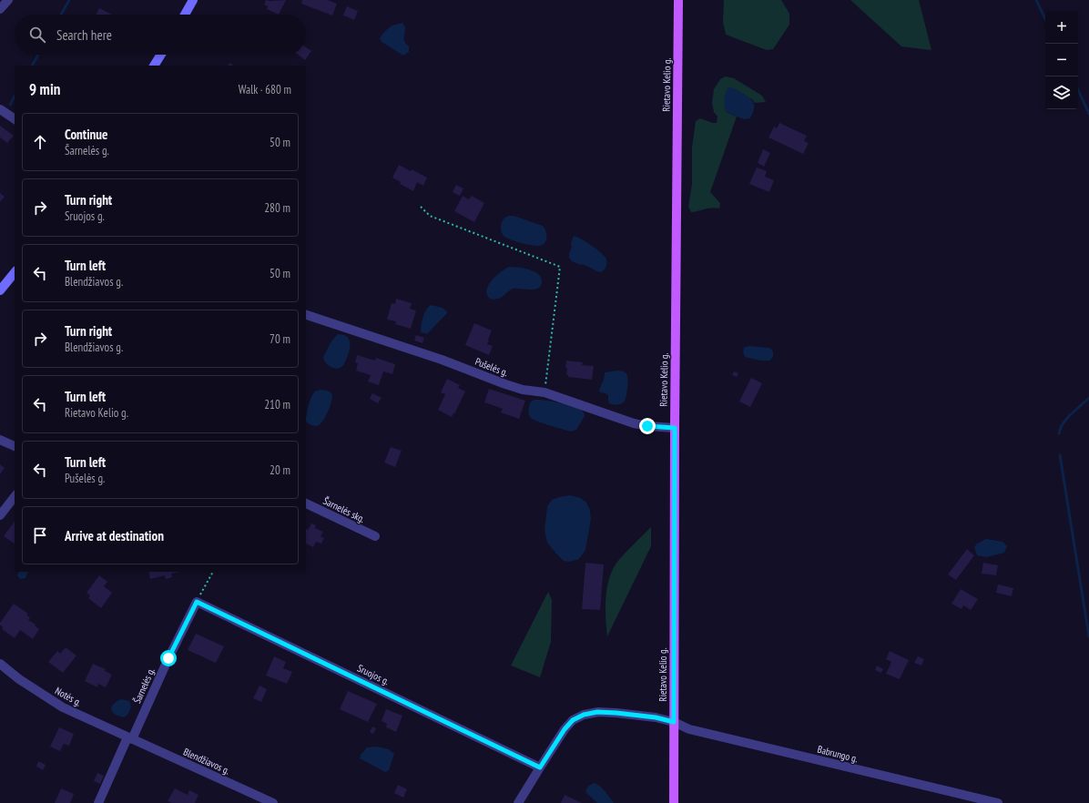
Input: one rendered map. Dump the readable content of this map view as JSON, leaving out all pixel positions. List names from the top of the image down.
{
  "streets": {
    "main road": ["Rietavo Kelio g."],
    "street": [
      "Pušelės g.",
      "Šarnelės skg.",
      "Sruojos g.",
      "Šarnelės g.",
      "Notės g.",
      "Babrungo g.",
      "Blendžiavos g."
    ]
  },
  "crossings": [
    ["Rietavo Kelio g.", "Pušelės g."],
    ["Rietavo Kelio g.", "Babrungo g."],
    ["Sruojos g.", "Šarnelės g."],
    ["Šarnelės g.", "Notės g."],
    ["Šarnelės g.", "Blendžiavos g."],
    ["Notės g.", "Blendžiavos g."]
  ],
  "page": {
    "map_buttons": ["+", "−"],
    "search": "Search here",
    "heading": ["9 min", "Walk · 680 m"],
    "list": [
      ["Continue", "Šarnelės g.", "50 m"],
      ["Turn right", "Sruojos g.", "280 m"],
      ["Turn left", "Blendžiavos g.", "50 m"],
      ["Turn right", "Blendžiavos g.", "70 m"],
      ["Turn left", "Rietavo Kelio g.", "210 m"],
      ["Turn left", "Pušelės g.", "20 m"],
      "Arrive at destination"
    ]
  }
}
